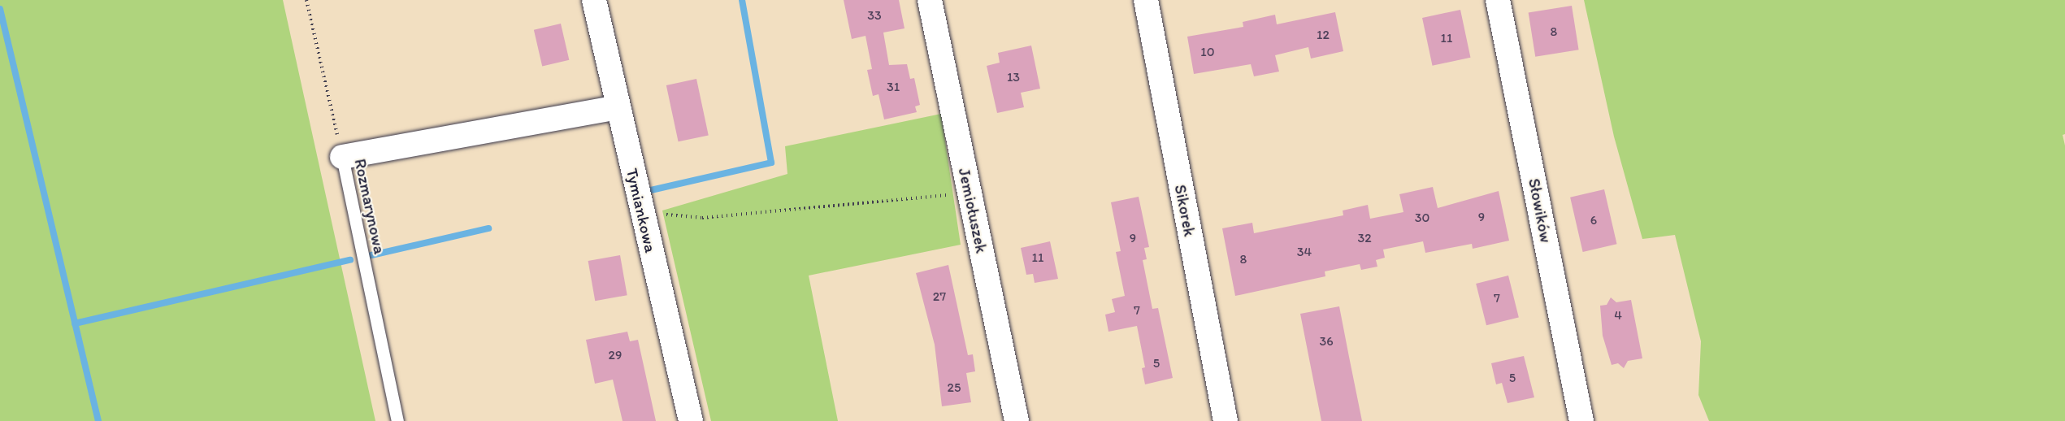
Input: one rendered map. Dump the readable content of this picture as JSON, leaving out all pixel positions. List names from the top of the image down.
{
  "streets": {
    "street": [
      "Tymiankowa",
      "Jemiołuszek",
      "Sikorek",
      "Słowików"
    ],
    "lane": ["Rozmarynowa"]
  },
  "house_numbers": [
    "33",
    "8",
    "12",
    "11",
    "10",
    "13",
    "31",
    "9",
    "30",
    "6",
    "9",
    "32",
    "34",
    "11",
    "8",
    "27",
    "7",
    "7",
    "4",
    "36",
    "29",
    "5",
    "5",
    "25"
  ]
}
